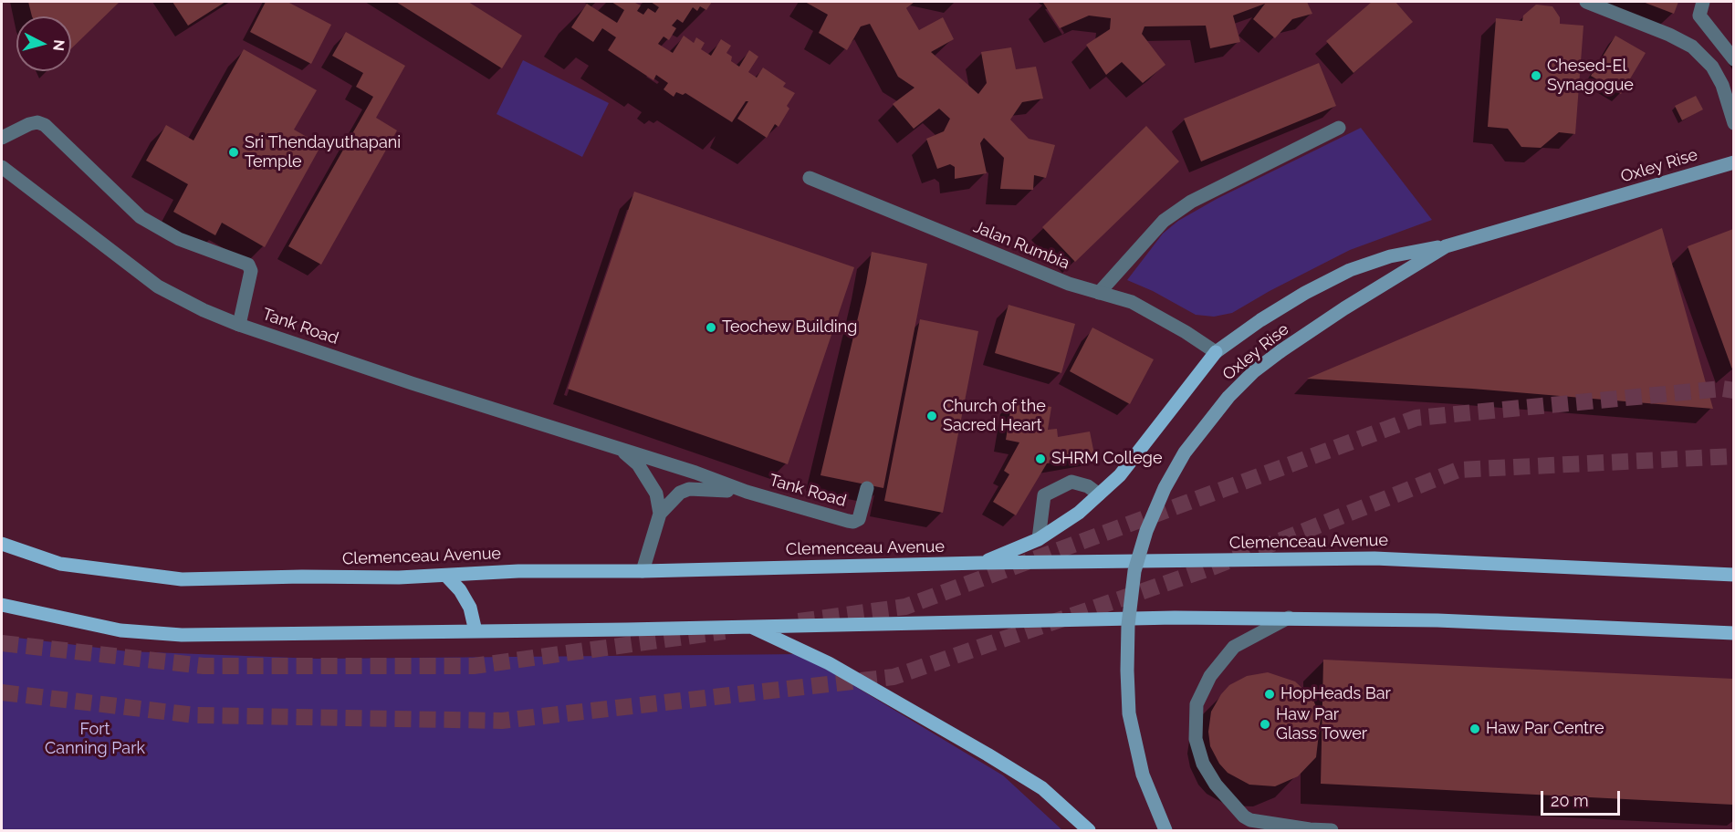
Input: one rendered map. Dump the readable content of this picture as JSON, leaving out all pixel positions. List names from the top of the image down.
{
  "streets": {
    "main road": ["Oxley Rise", "Clemenceau Avenue"],
    "street": ["Jalan Rumbia", "Tank Road"]
  },
  "crossings": [
    ["Tank Road", "Clemenceau Avenue"]
  ],
  "parks": ["Fort Canning Park"],
  "places": [
    "Chesed-El Synagogue",
    "Sri Thendayuthapani Temple",
    "Teochew Building",
    "Church of the Sacred Heart",
    "SHRM College",
    "HopHeads Bar",
    "Haw Par Glass Tower",
    "Haw Par Centre"
  ],
  "scale_bar": "20 m",
  "north": "right"
}
